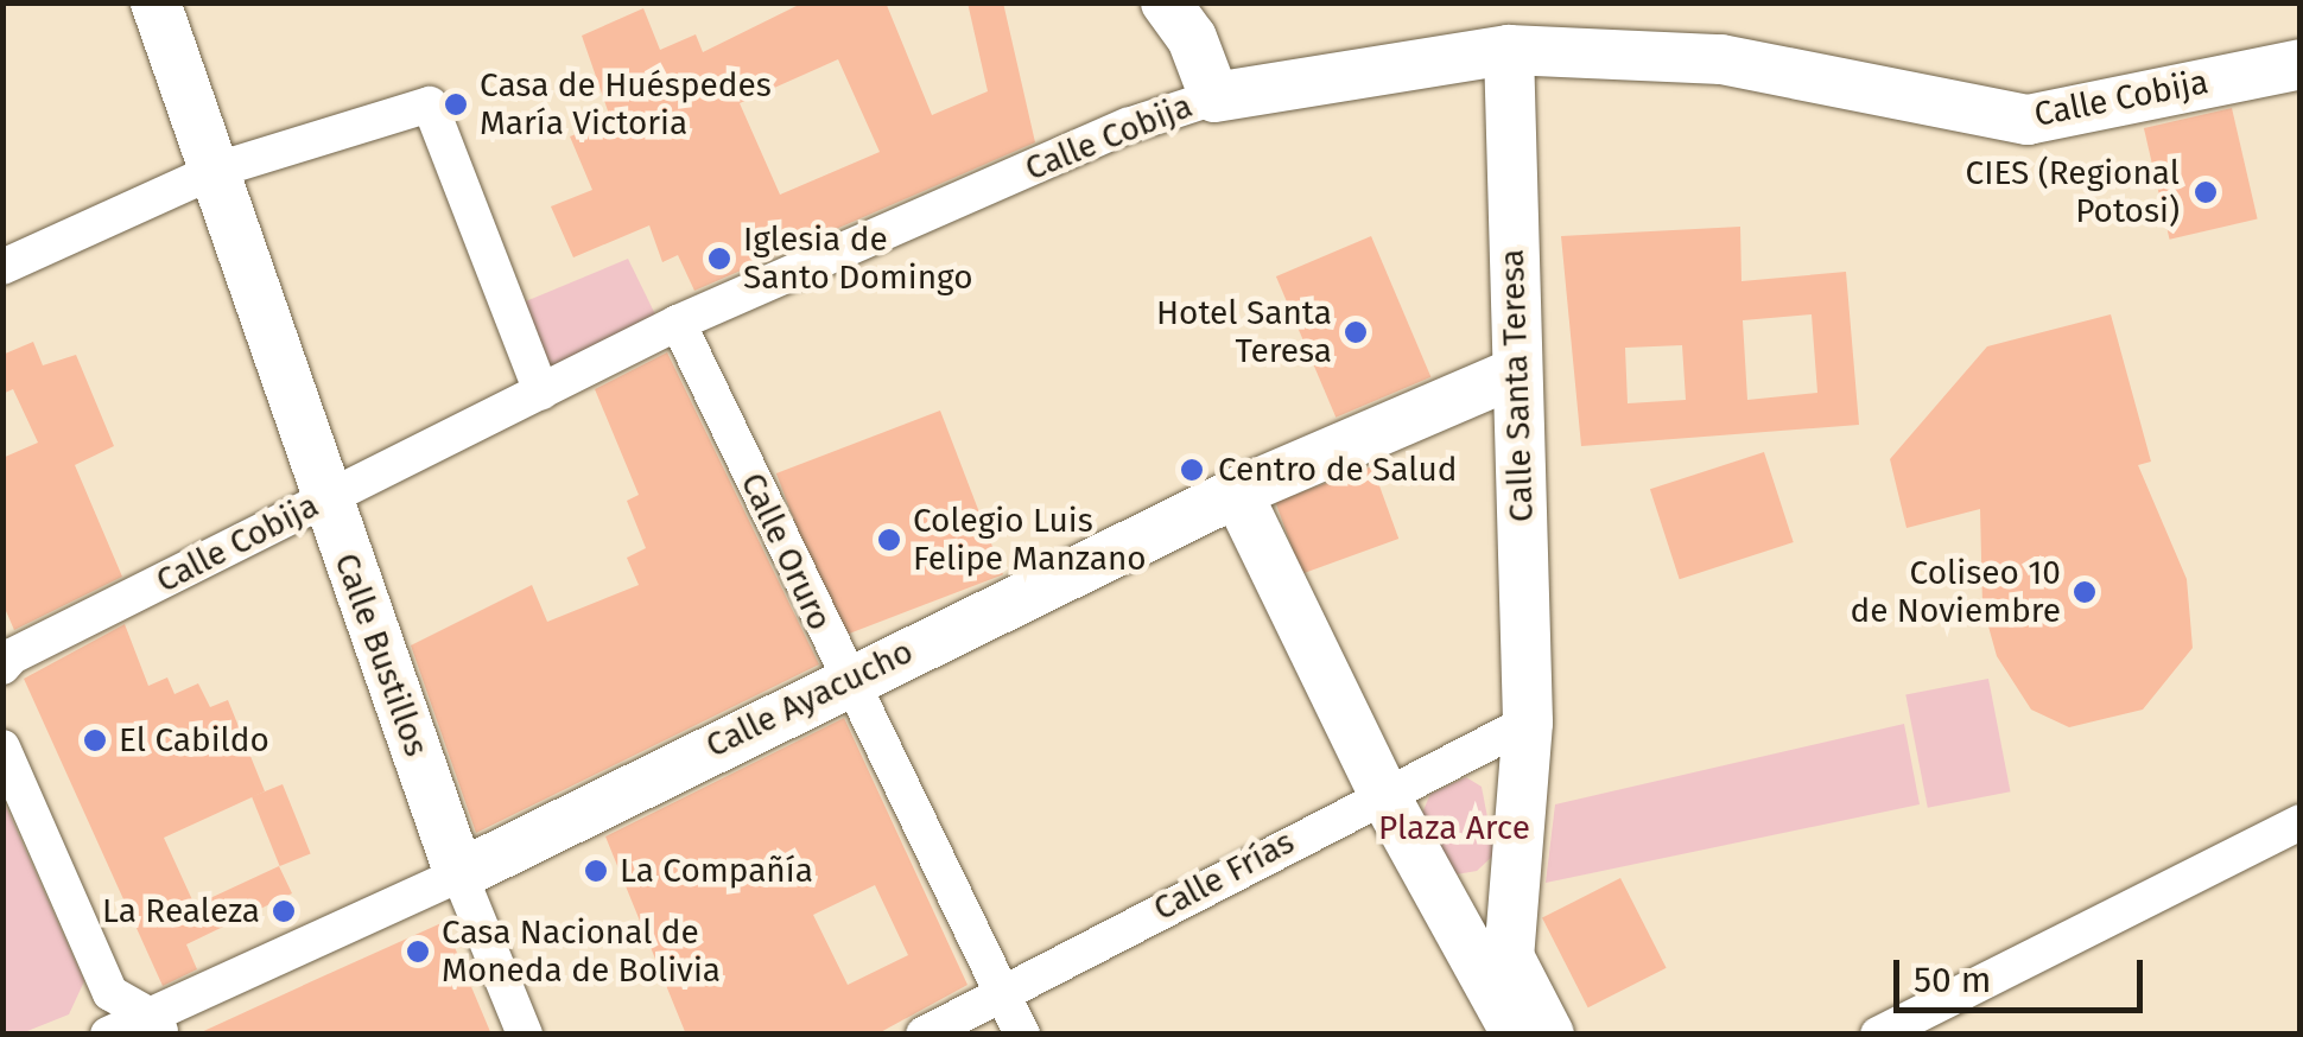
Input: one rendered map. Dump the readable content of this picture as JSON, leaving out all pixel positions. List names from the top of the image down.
{
  "streets": {
    "main road": [
      "Calle Cobija",
      "Calle Santa Teresa",
      "Calle Bustillos",
      "Calle Ayacucho"
    ],
    "street": ["Calle Oruro", "Calle Frías"]
  },
  "crossings": [
    ["Calle Cobija", "Calle Santa Teresa"],
    ["Calle Cobija", "Calle Oruro"],
    ["Calle Cobija", "Calle Bustillos"],
    ["Calle Santa Teresa", "Calle Ayacucho"],
    ["Calle Santa Teresa", "Calle Frías"],
    ["Calle Oruro", "Calle Ayacucho"],
    ["Calle Oruro", "Calle Frías"],
    ["Calle Bustillos", "Calle Ayacucho"]
  ],
  "parks": ["Plaza Arce"],
  "places": [
    "Casa de Huéspedes María Victoria",
    "CIES (Regional Potosi)",
    "Iglesia de Santo Domingo",
    "Hotel Santa Teresa",
    "Centro de Salud",
    "Colegio Luis Felipe Manzano",
    "Coliseo 10 de Noviembre",
    "El Cabildo",
    "La Compañía",
    "La Realeza",
    "Casa Nacional de Moneda de Bolivia"
  ],
  "scale_bar": "50 m"
}
